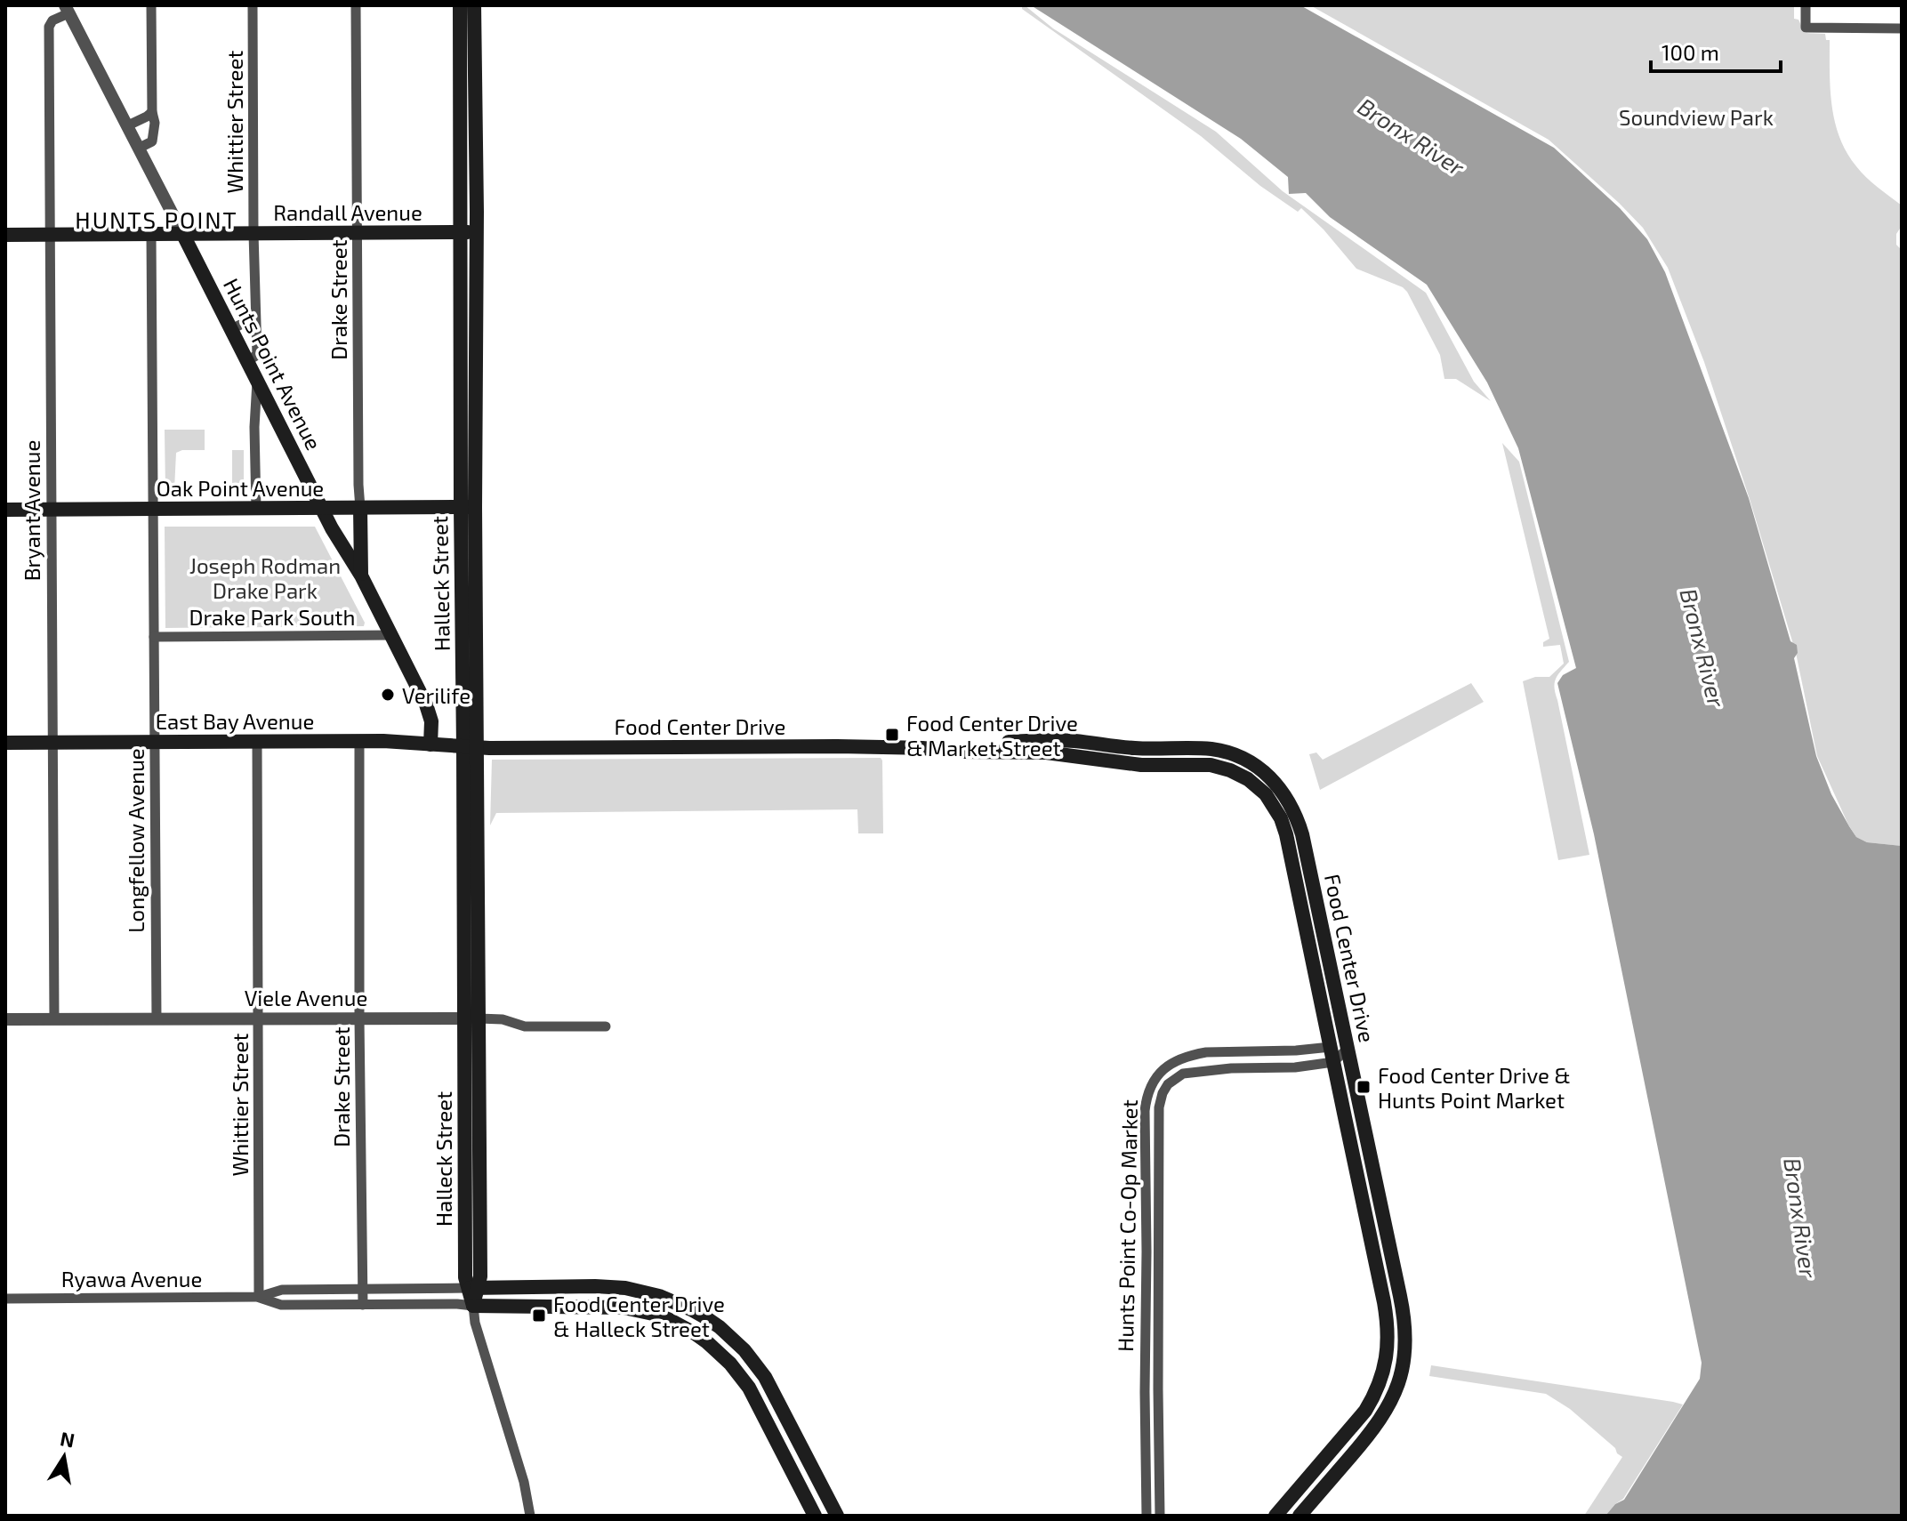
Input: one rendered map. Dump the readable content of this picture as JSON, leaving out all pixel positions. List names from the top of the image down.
{
  "streets": {
    "main road": [
      "Randall Avenue",
      "Hunts Point Avenue",
      "Oak Point Avenue",
      "Halleck Street",
      "East Bay Avenue",
      "Food Center Drive"
    ],
    "street": [
      "Whittier Street",
      "Drake Street",
      "Bryant Avenue",
      "Drake Park South",
      "Longfellow Avenue",
      "Viele Avenue",
      "Hunts Point Co-Op Market",
      "Ryawa Avenue"
    ]
  },
  "crossings": [
    ["Whittier Street", "Randall Avenue"],
    ["Whittier Street", "Hunts Point Avenue"],
    ["Whittier Street", "East Bay Avenue"],
    ["Whittier Street", "Viele Avenue"],
    ["Whittier Street", "Ryawa Avenue"],
    ["Randall Avenue", "Drake Street"],
    ["Randall Avenue", "Hunts Point Avenue"],
    ["Randall Avenue", "Bryant Avenue"],
    ["Randall Avenue", "Halleck Street"],
    ["Randall Avenue", "Longfellow Avenue"],
    ["Drake Street", "Oak Point Avenue"],
    ["Drake Street", "East Bay Avenue"],
    ["Drake Street", "Viele Avenue"],
    ["Drake Street", "Ryawa Avenue"],
    ["Hunts Point Avenue", "Oak Point Avenue"],
    ["Hunts Point Avenue", "Bryant Avenue"],
    ["Hunts Point Avenue", "Drake Park South"],
    ["Hunts Point Avenue", "East Bay Avenue"],
    ["Oak Point Avenue", "Bryant Avenue"],
    ["Oak Point Avenue", "Halleck Street"],
    ["Oak Point Avenue", "Longfellow Avenue"],
    ["Bryant Avenue", "East Bay Avenue"],
    ["Bryant Avenue", "Viele Avenue"],
    ["Halleck Street", "East Bay Avenue"],
    ["Halleck Street", "Food Center Drive"],
    ["Halleck Street", "Viele Avenue"],
    ["Halleck Street", "Ryawa Avenue"],
    ["Drake Park South", "Longfellow Avenue"],
    ["East Bay Avenue", "Food Center Drive"],
    ["East Bay Avenue", "Longfellow Avenue"],
    ["Food Center Drive", "Hunts Point Co-Op Market"],
    ["Longfellow Avenue", "Viele Avenue"]
  ],
  "districts": ["HUNTS POINT"],
  "water": ["Bronx River"],
  "parks": ["Soundview Park", "Joseph Rodman Drake Park"],
  "places": {
    "other": ["Verilife"],
    "transit": ["Food Center Drive & Market Street", "Food Center Drive & Hunts Point Market", "Food Center Drive & Halleck Street"]
  },
  "scale_bar": "100 m",
  "north": "top"
}
